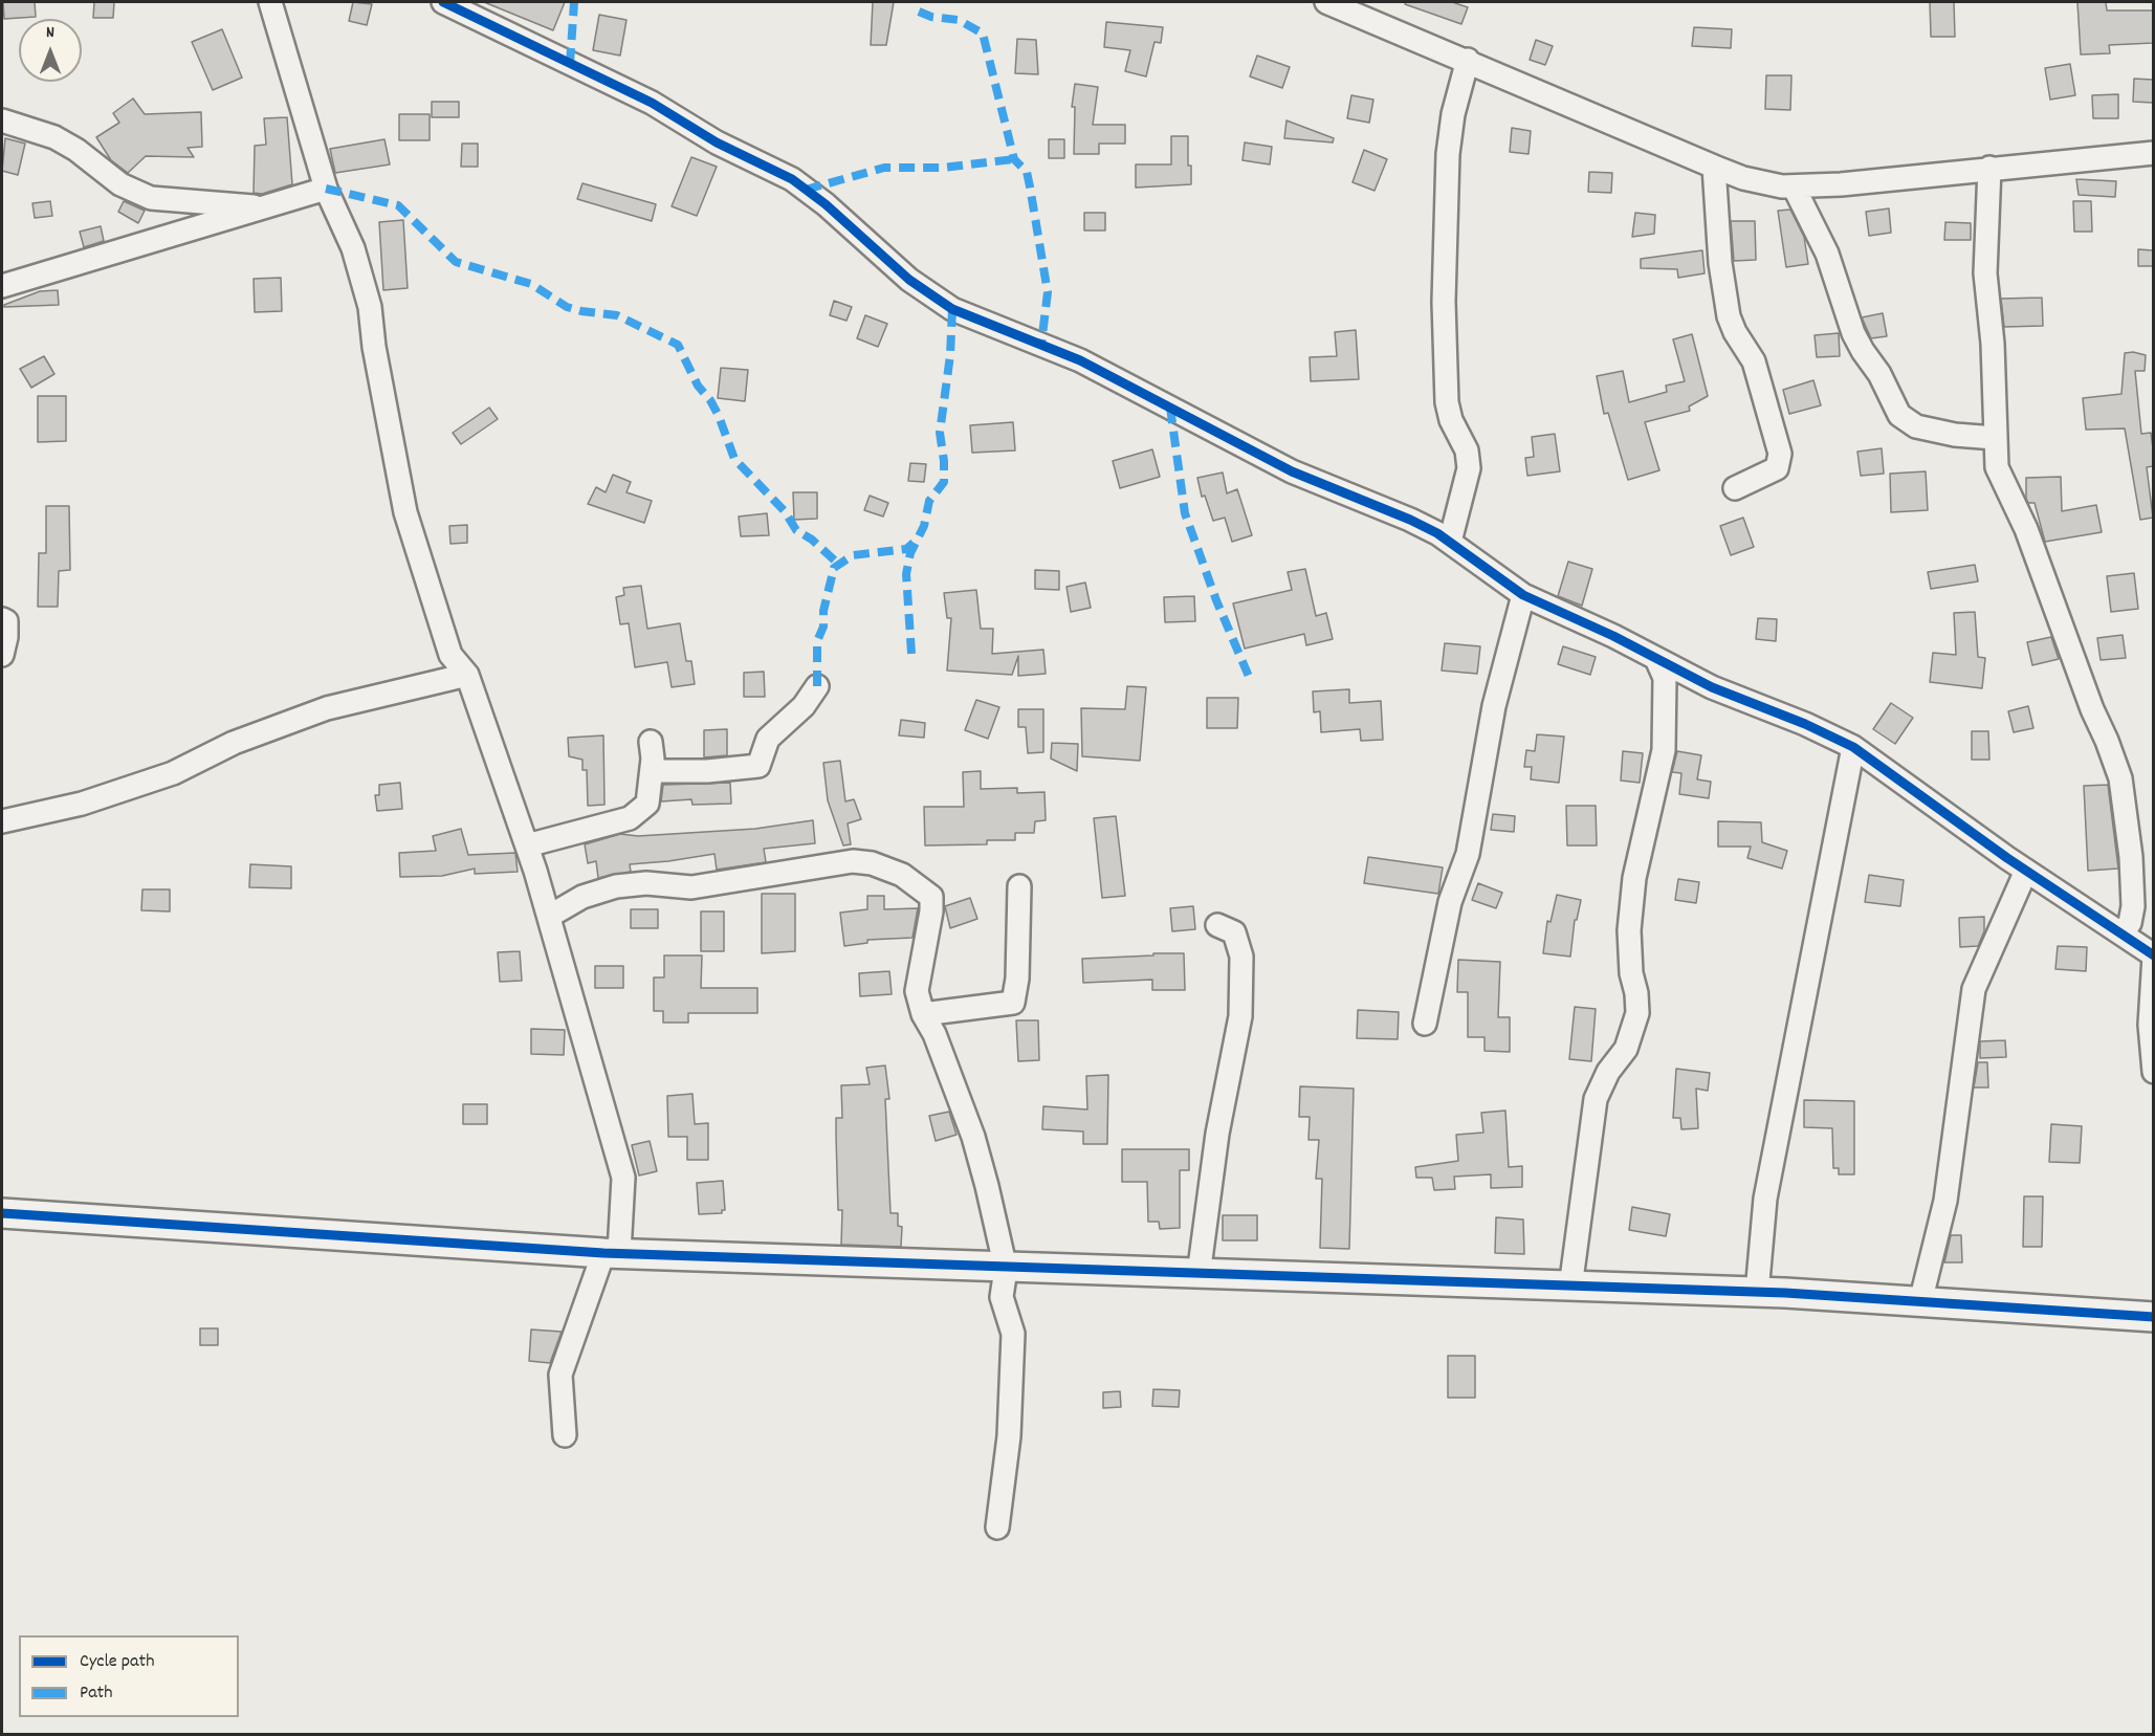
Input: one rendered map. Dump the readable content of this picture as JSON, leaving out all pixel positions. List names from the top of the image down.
{
  "legend": ["Cycle path", "Path"],
  "north": "top"
}
